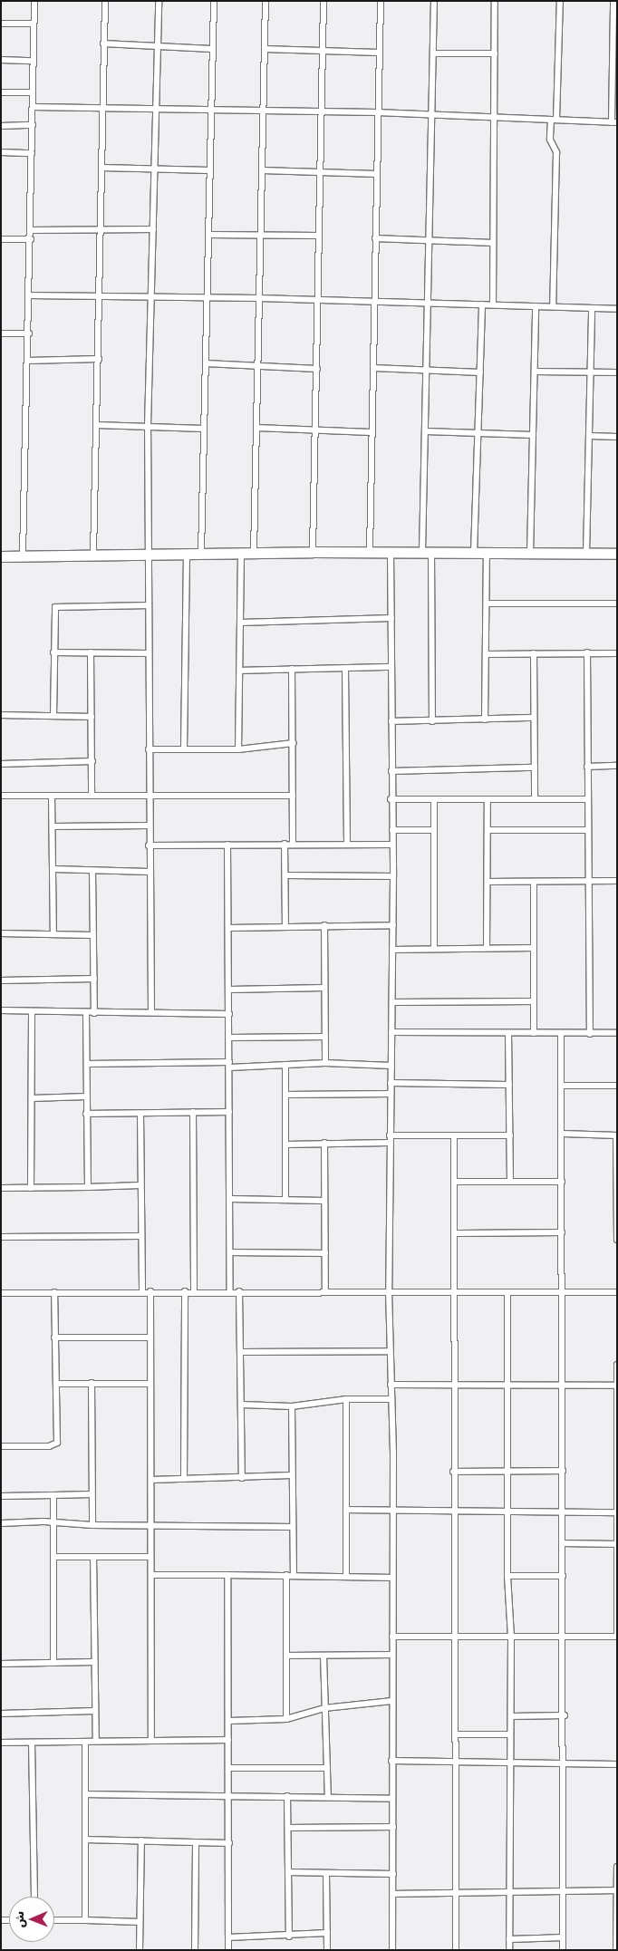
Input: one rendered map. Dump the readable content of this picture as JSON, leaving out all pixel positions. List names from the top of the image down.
{
  "north": "left"
}
